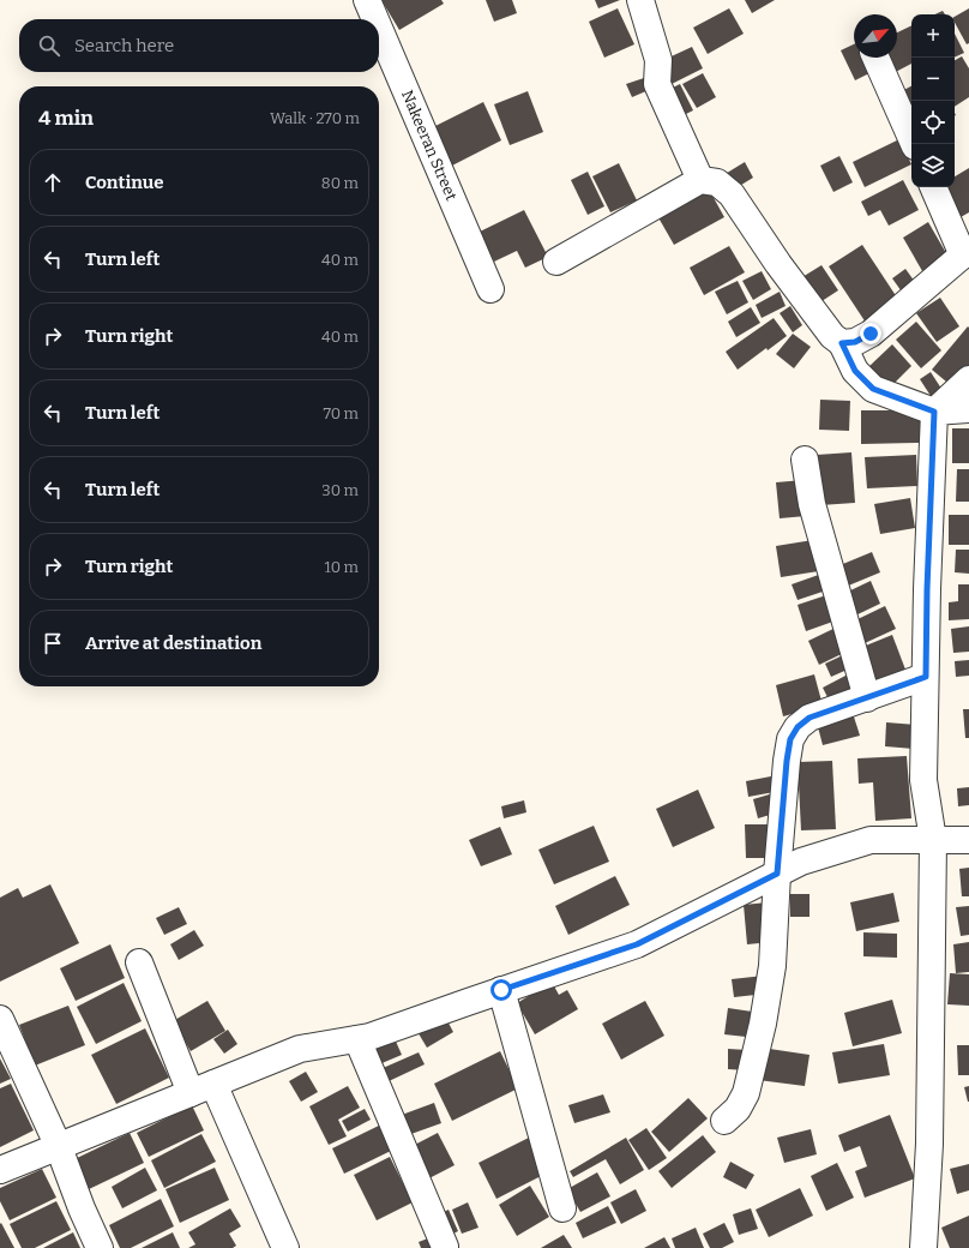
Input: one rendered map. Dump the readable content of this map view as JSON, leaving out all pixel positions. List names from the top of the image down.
{
  "streets": {
    "street": ["Nakeeran Street"]
  },
  "north": "top right",
  "page": {
    "map_buttons": ["+", "−"],
    "search": "Search here",
    "heading": ["4 min", "Walk · 270 m"],
    "list": [
      ["Continue", "80 m"],
      ["Turn left", "40 m"],
      ["Turn right", "40 m"],
      ["Turn left", "70 m"],
      ["Turn left", "30 m"],
      ["Turn right", "10 m"],
      "Arrive at destination"
    ]
  }
}
